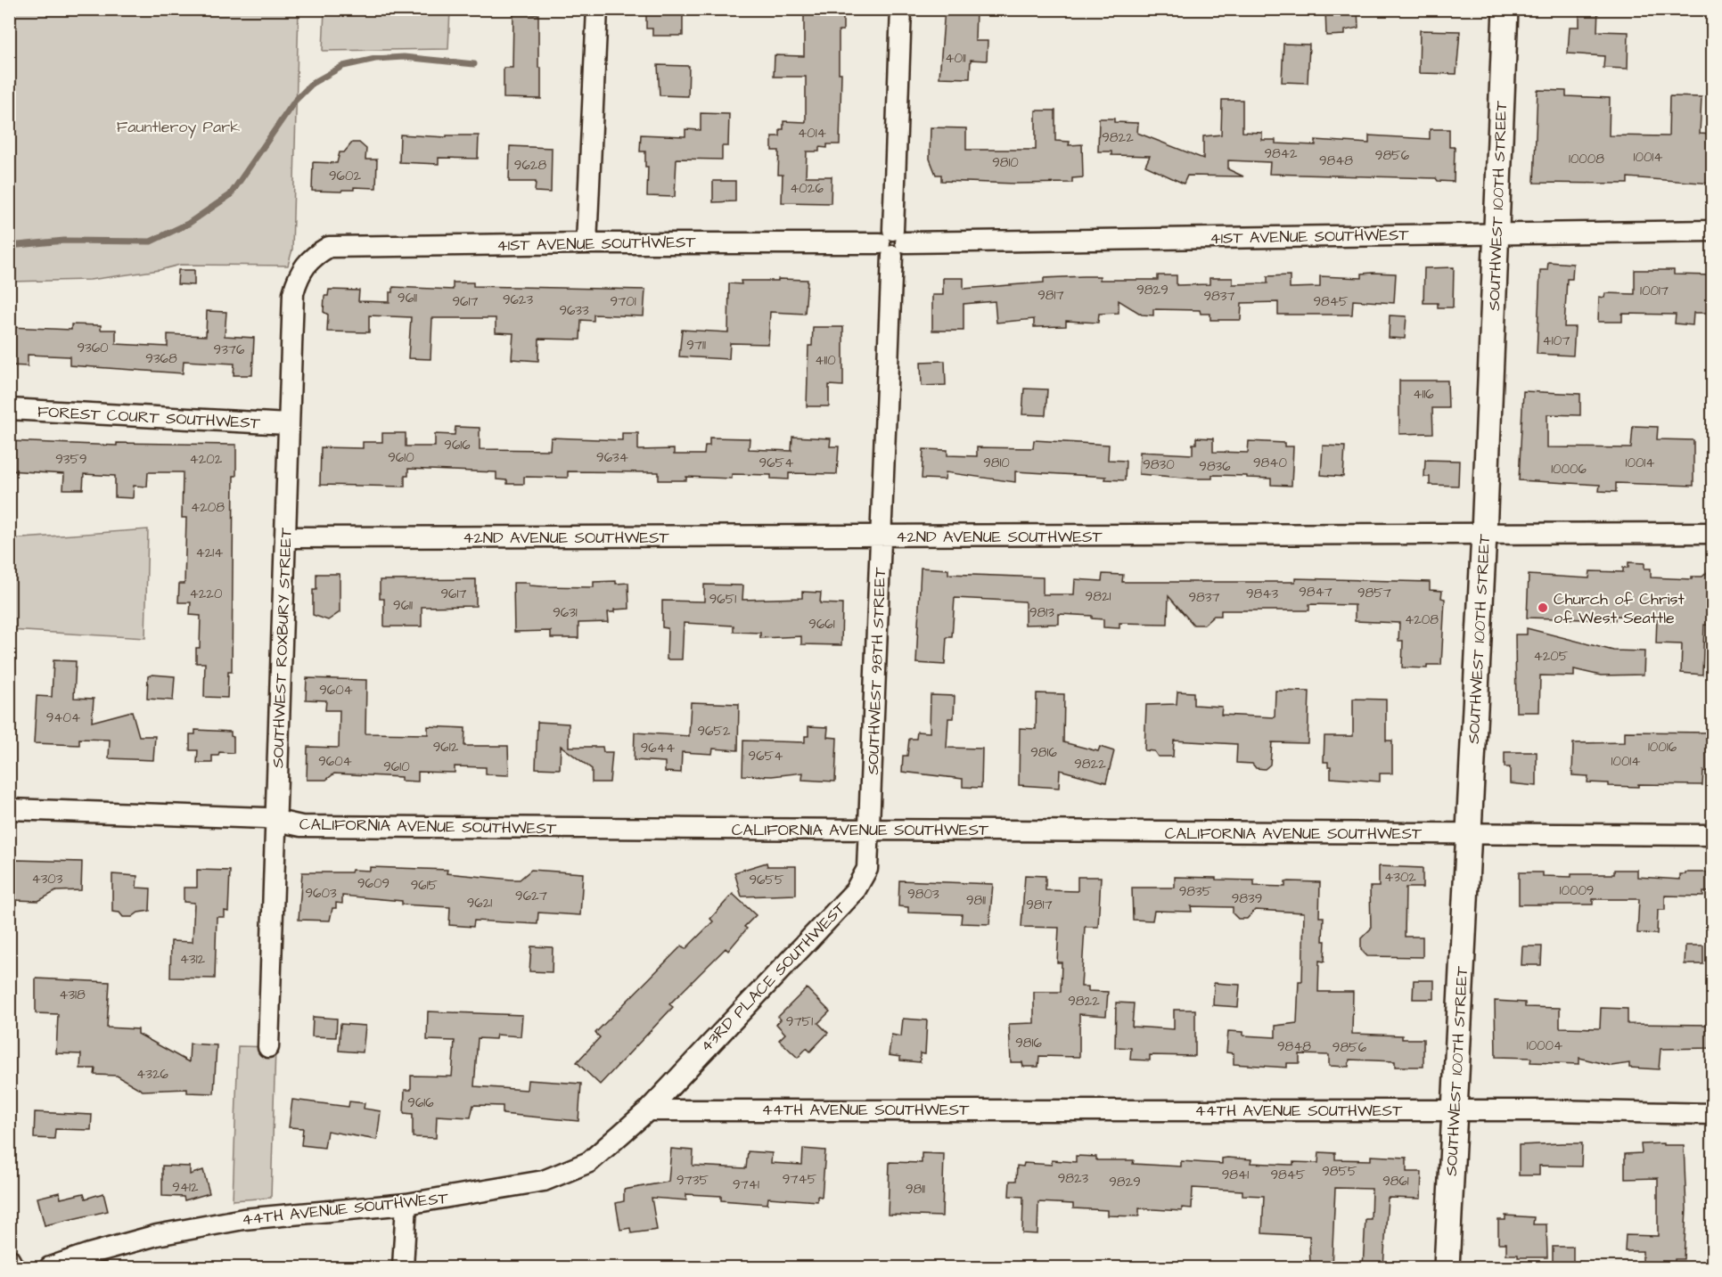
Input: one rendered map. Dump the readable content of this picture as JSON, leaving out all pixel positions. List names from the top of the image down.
{
  "streets": {
    "street": [
      "SOUTHWEST 100TH STREET",
      "41ST AVENUE SOUTHWEST",
      "FOREST COURT SOUTHWEST",
      "42ND AVENUE SOUTHWEST",
      "SOUTHWEST ROXBURY STREET",
      "SOUTHWEST 98TH STREET",
      "CALIFORNIA AVENUE SOUTHWEST",
      "43RD PLACE SOUTHWEST",
      "44TH AVENUE SOUTHWEST"
    ]
  },
  "crossings": [
    ["SOUTHWEST 100TH STREET", "41ST AVENUE SOUTHWEST"],
    ["SOUTHWEST 100TH STREET", "42ND AVENUE SOUTHWEST"],
    ["SOUTHWEST 100TH STREET", "CALIFORNIA AVENUE SOUTHWEST"],
    ["SOUTHWEST 100TH STREET", "44TH AVENUE SOUTHWEST"],
    ["41ST AVENUE SOUTHWEST", "SOUTHWEST ROXBURY STREET"],
    ["41ST AVENUE SOUTHWEST", "SOUTHWEST 98TH STREET"],
    ["FOREST COURT SOUTHWEST", "SOUTHWEST ROXBURY STREET"],
    ["42ND AVENUE SOUTHWEST", "SOUTHWEST ROXBURY STREET"],
    ["42ND AVENUE SOUTHWEST", "SOUTHWEST 98TH STREET"],
    ["SOUTHWEST ROXBURY STREET", "CALIFORNIA AVENUE SOUTHWEST"],
    ["SOUTHWEST 98TH STREET", "CALIFORNIA AVENUE SOUTHWEST"],
    ["SOUTHWEST 98TH STREET", "43RD PLACE SOUTHWEST"],
    ["CALIFORNIA AVENUE SOUTHWEST", "43RD PLACE SOUTHWEST"],
    ["43RD PLACE SOUTHWEST", "44TH AVENUE SOUTHWEST"]
  ],
  "parks": ["Fauntleroy Park"],
  "places": ["Church of Christ of West Seattle"],
  "house_numbers": [
    "4011",
    "4014",
    "9822",
    "9842",
    "9856",
    "10014",
    "10008",
    "9848",
    "9810",
    "9628",
    "9602",
    "4026",
    "9829",
    "10017",
    "9817",
    "9837",
    "9611",
    "9623",
    "9617",
    "9701",
    "9845",
    "9633",
    "4107",
    "9711",
    "9360",
    "9376",
    "9368",
    "4110",
    "4116",
    "9616",
    "9610",
    "9634",
    "9359",
    "4202",
    "9654",
    "9810",
    "9840",
    "10014",
    "9830",
    "9836",
    "10006",
    "4208",
    "4214",
    "9847",
    "9857",
    "4220",
    "9617",
    "9843",
    "9821",
    "9837",
    "9651",
    "9611",
    "9631",
    "9813",
    "4208",
    "9661",
    "4205",
    "9604",
    "9404",
    "9652",
    "9612",
    "10016",
    "9644",
    "9816",
    "9654",
    "9604",
    "10014",
    "9822",
    "9610",
    "4302",
    "4303",
    "9655",
    "9609",
    "9615",
    "10009",
    "9835",
    "9603",
    "9803",
    "9627",
    "9839",
    "9811",
    "9621",
    "9817",
    "4312",
    "4318",
    "9822",
    "9751",
    "9816",
    "10004",
    "9848",
    "9856",
    "4326",
    "9616",
    "9855",
    "9841",
    "9845",
    "9823",
    "9745",
    "9735",
    "9861",
    "9829",
    "9741",
    "9412",
    "9811"
  ]
}
